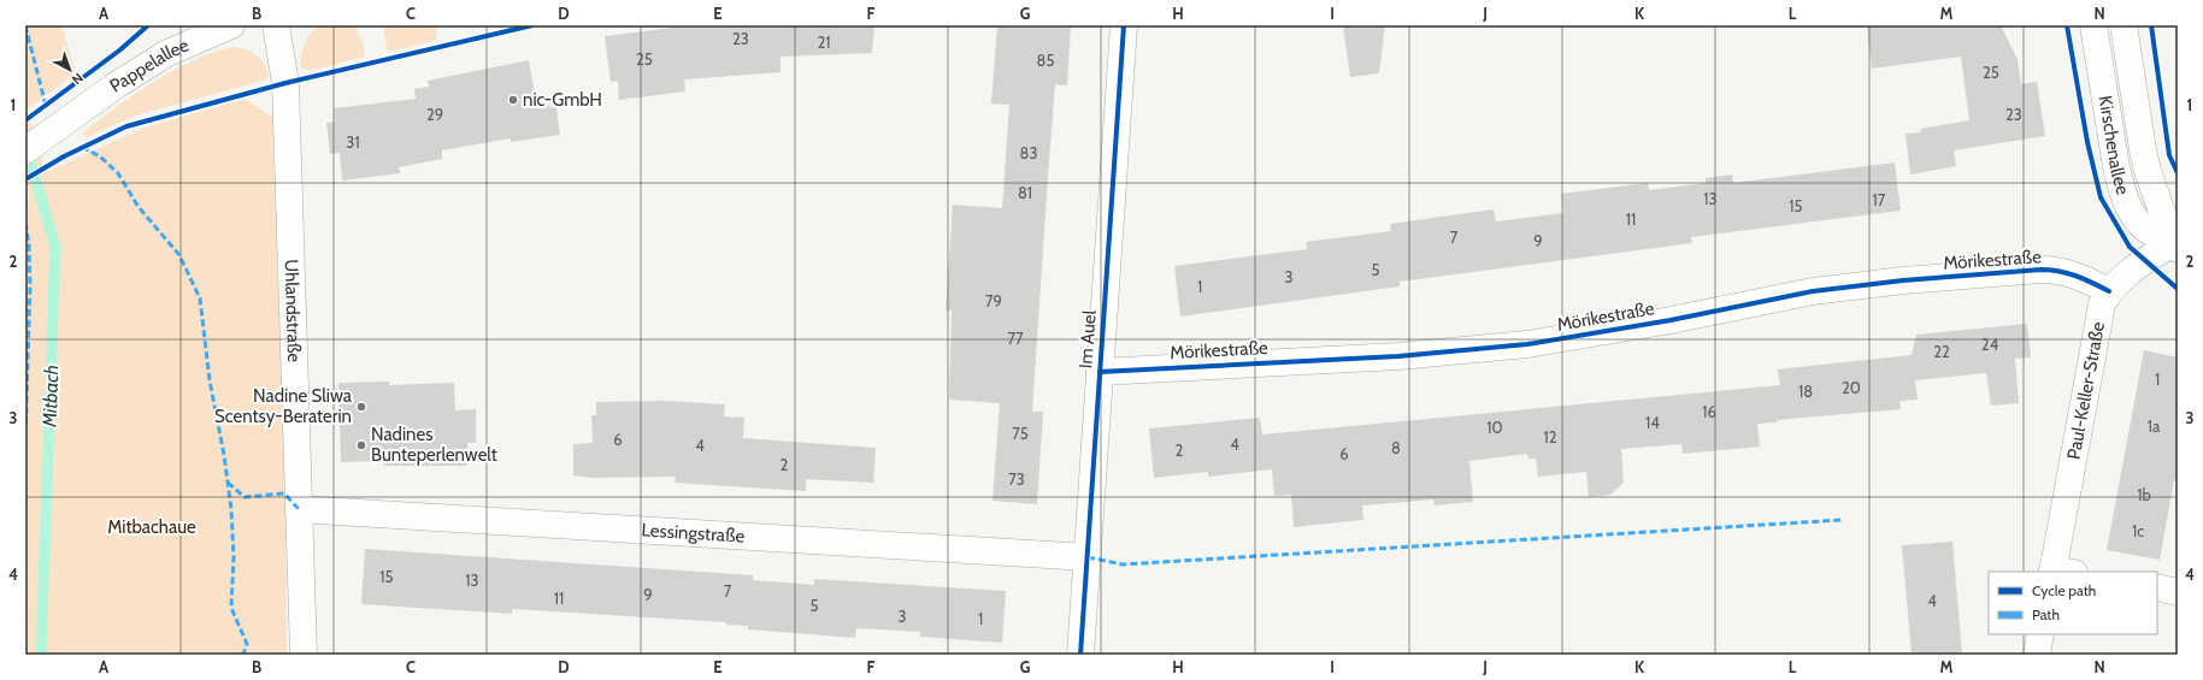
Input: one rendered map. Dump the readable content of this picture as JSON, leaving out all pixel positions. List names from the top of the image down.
{
  "streets": {
    "street": [
      "Pappelallee",
      "Kirschenallee",
      "Mörikestraße",
      "Uhlandstraße",
      "Im Auel",
      "Paul-Keller-Straße",
      "Lessingstraße"
    ]
  },
  "crossings": [
    ["Kirschenallee", "Paul-Keller-Straße"],
    ["Mörikestraße", "Im Auel"],
    ["Mörikestraße", "Paul-Keller-Straße"],
    ["Uhlandstraße", "Lessingstraße"],
    ["Im Auel", "Lessingstraße"]
  ],
  "water": ["Mitbach"],
  "parks": ["Mitbachaue"],
  "places": ["nic-GmbH", "Nadine Sliwa Scentsy-Beraterin", "Nadines Bunteperlenwelt"],
  "house_numbers": [
    "23",
    "21",
    "25",
    "85",
    "25",
    "29",
    "23",
    "31",
    "83",
    "81",
    "13",
    "17",
    "15",
    "11",
    "7",
    "9",
    "5",
    "3",
    "1",
    "79",
    "77",
    "24",
    "22",
    "1",
    "20",
    "18",
    "16",
    "14",
    "1a",
    "10",
    "75",
    "12",
    "6",
    "4",
    "4",
    "8",
    "2",
    "6",
    "2",
    "73",
    "1b",
    "1c",
    "15",
    "13",
    "7",
    "9",
    "11",
    "4",
    "5",
    "3",
    "1"
  ],
  "legend": ["Cycle path", "Path"],
  "north": "bottom right",
  "grid": {
    "columns": [
      "A",
      "B",
      "C",
      "D",
      "E",
      "F",
      "G",
      "H",
      "I",
      "J",
      "K",
      "L",
      "M",
      "N"
    ],
    "rows": [
      "1",
      "2",
      "3",
      "4"
    ]
  }
}
